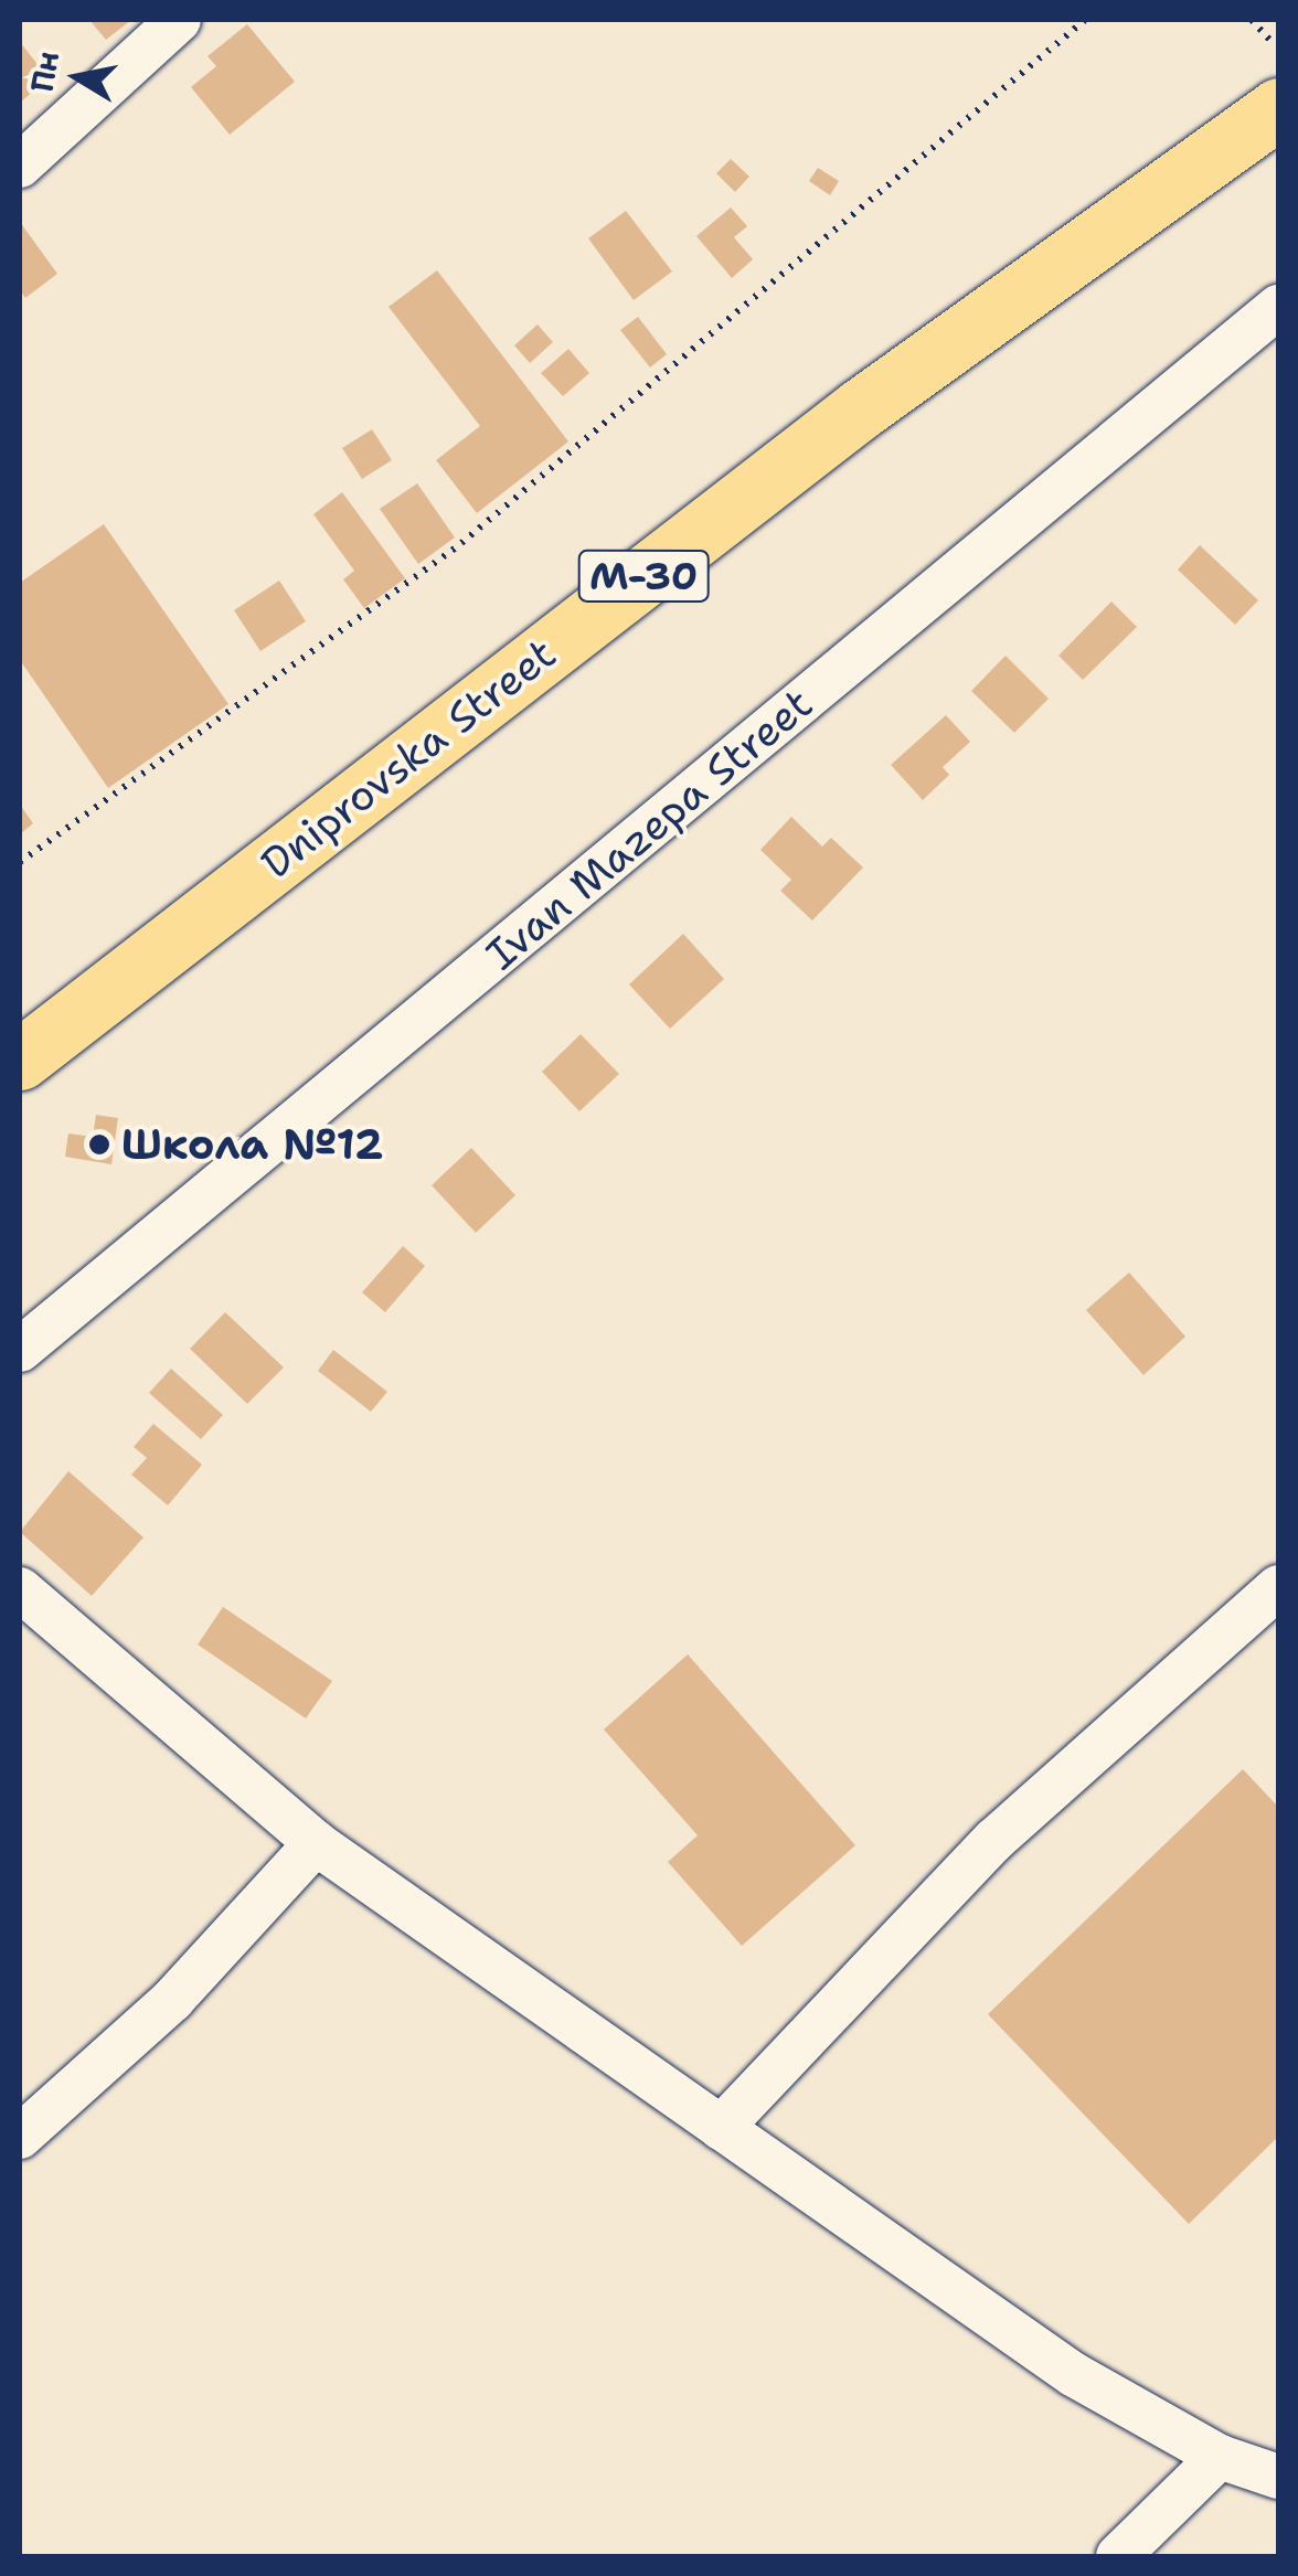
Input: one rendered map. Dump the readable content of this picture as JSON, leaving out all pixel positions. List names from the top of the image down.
{
  "streets": {
    "highway": ["М-30", "Dniprovska Street"],
    "street": ["Ivan Mazepa Street"]
  },
  "places": ["Школа №12"],
  "north": "left"
}
